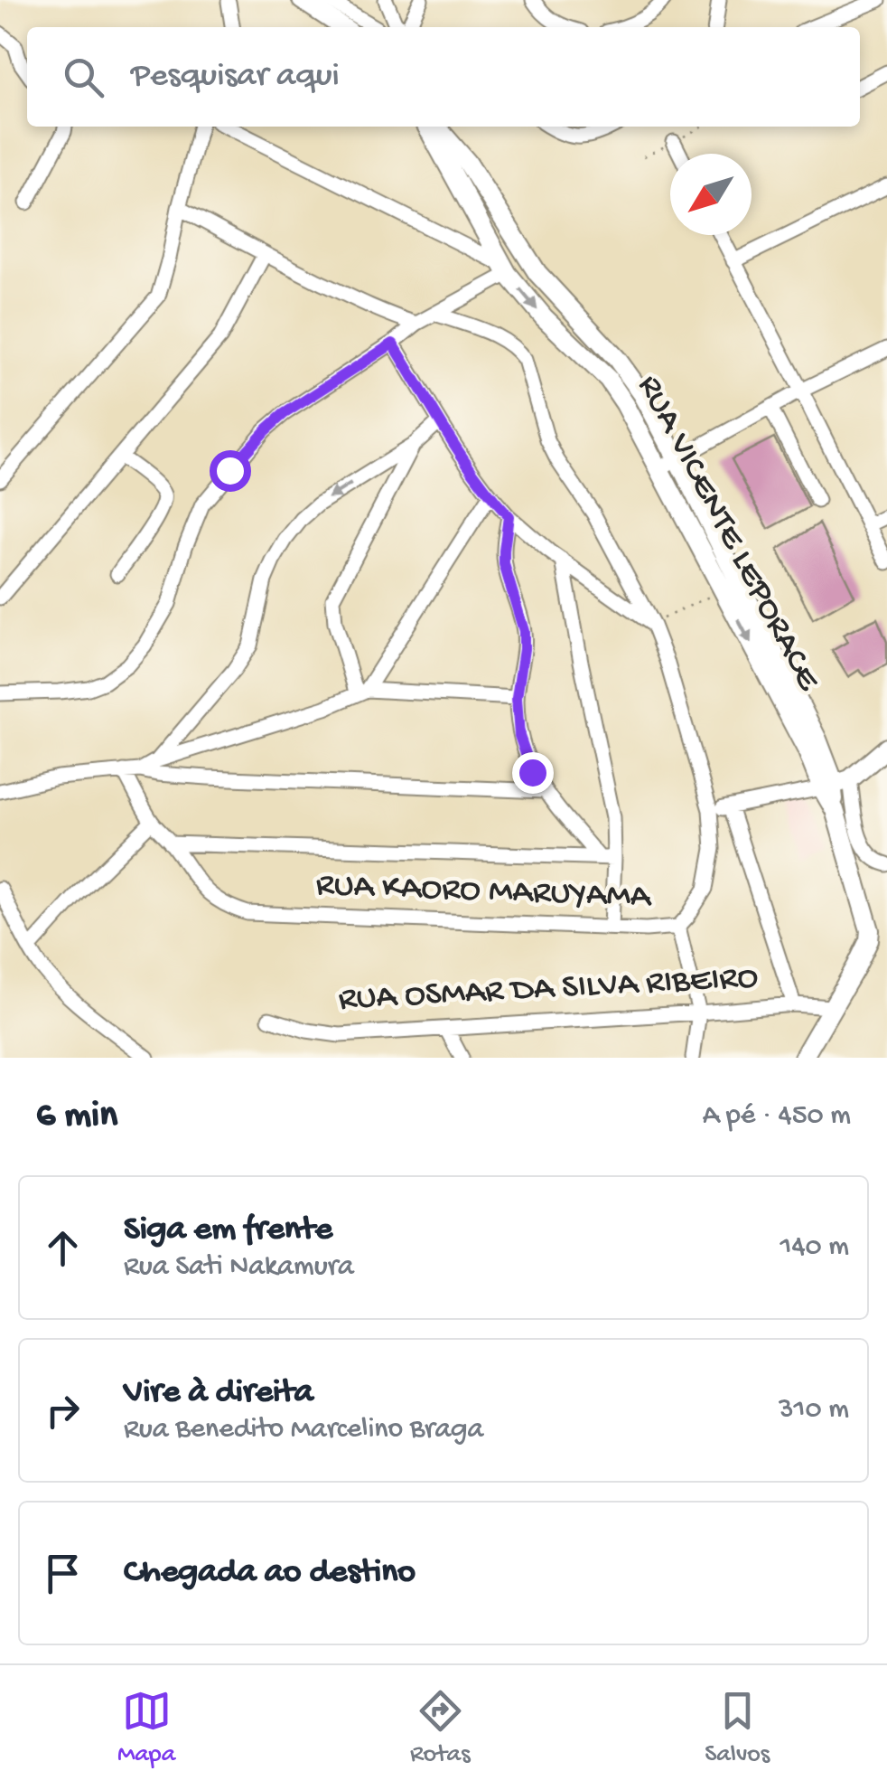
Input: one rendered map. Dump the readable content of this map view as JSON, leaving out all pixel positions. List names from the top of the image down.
{
  "streets": {
    "main road": ["RUA VICENTE LEPORACE"],
    "street": ["RUA KAORO MARUYAMA", "RUA OSMAR DA SILVA RIBEIRO"]
  },
  "crossings": [
    ["RUA VICENTE LEPORACE", "RUA OSMAR DA SILVA RIBEIRO"]
  ],
  "north": "bottom left",
  "page": {
    "search": "Pesquisar aqui",
    "heading": ["6 min", "A pé · 450 m"],
    "list": [
      ["Siga em frente", "Rua Sati Nakamura", "140 m"],
      ["Vire à direita", "Rua Benedito Marcelino Braga", "310 m"],
      "Chegada ao destino"
    ],
    "nav": ["Mapa", "Rotas", "Salvos"]
  }
}
